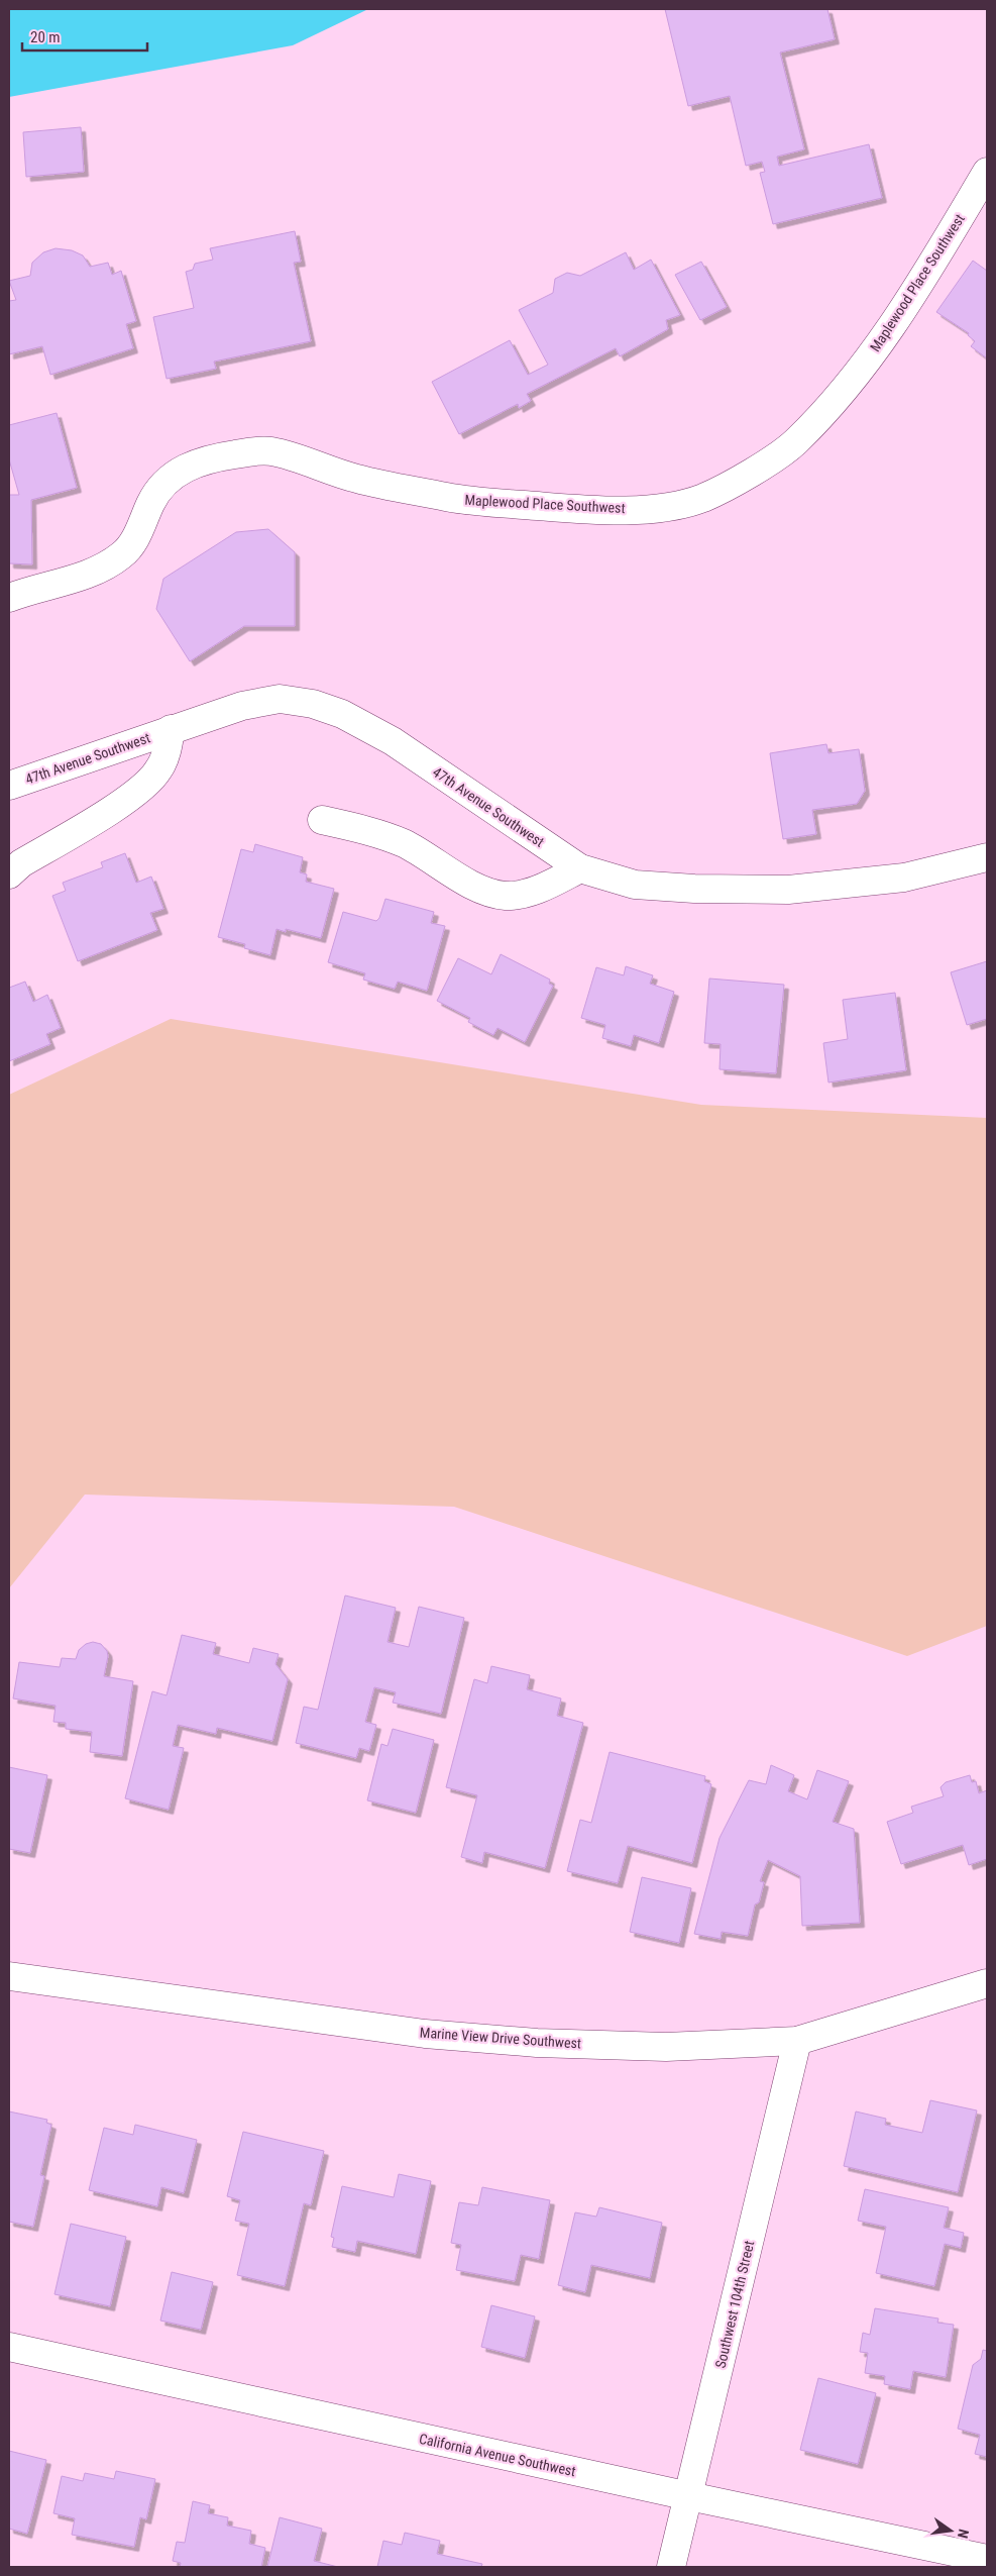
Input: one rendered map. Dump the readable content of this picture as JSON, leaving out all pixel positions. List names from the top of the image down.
{
  "streets": {
    "street": [
      "Maplewood Place Southwest",
      "47th Avenue Southwest",
      "Marine View Drive Southwest",
      "Southwest 104th Street",
      "California Avenue Southwest"
    ]
  },
  "crossings": [
    ["Marine View Drive Southwest", "Southwest 104th Street"],
    ["Southwest 104th Street", "California Avenue Southwest"]
  ],
  "scale_bar": "20 m",
  "north": "right"
}
